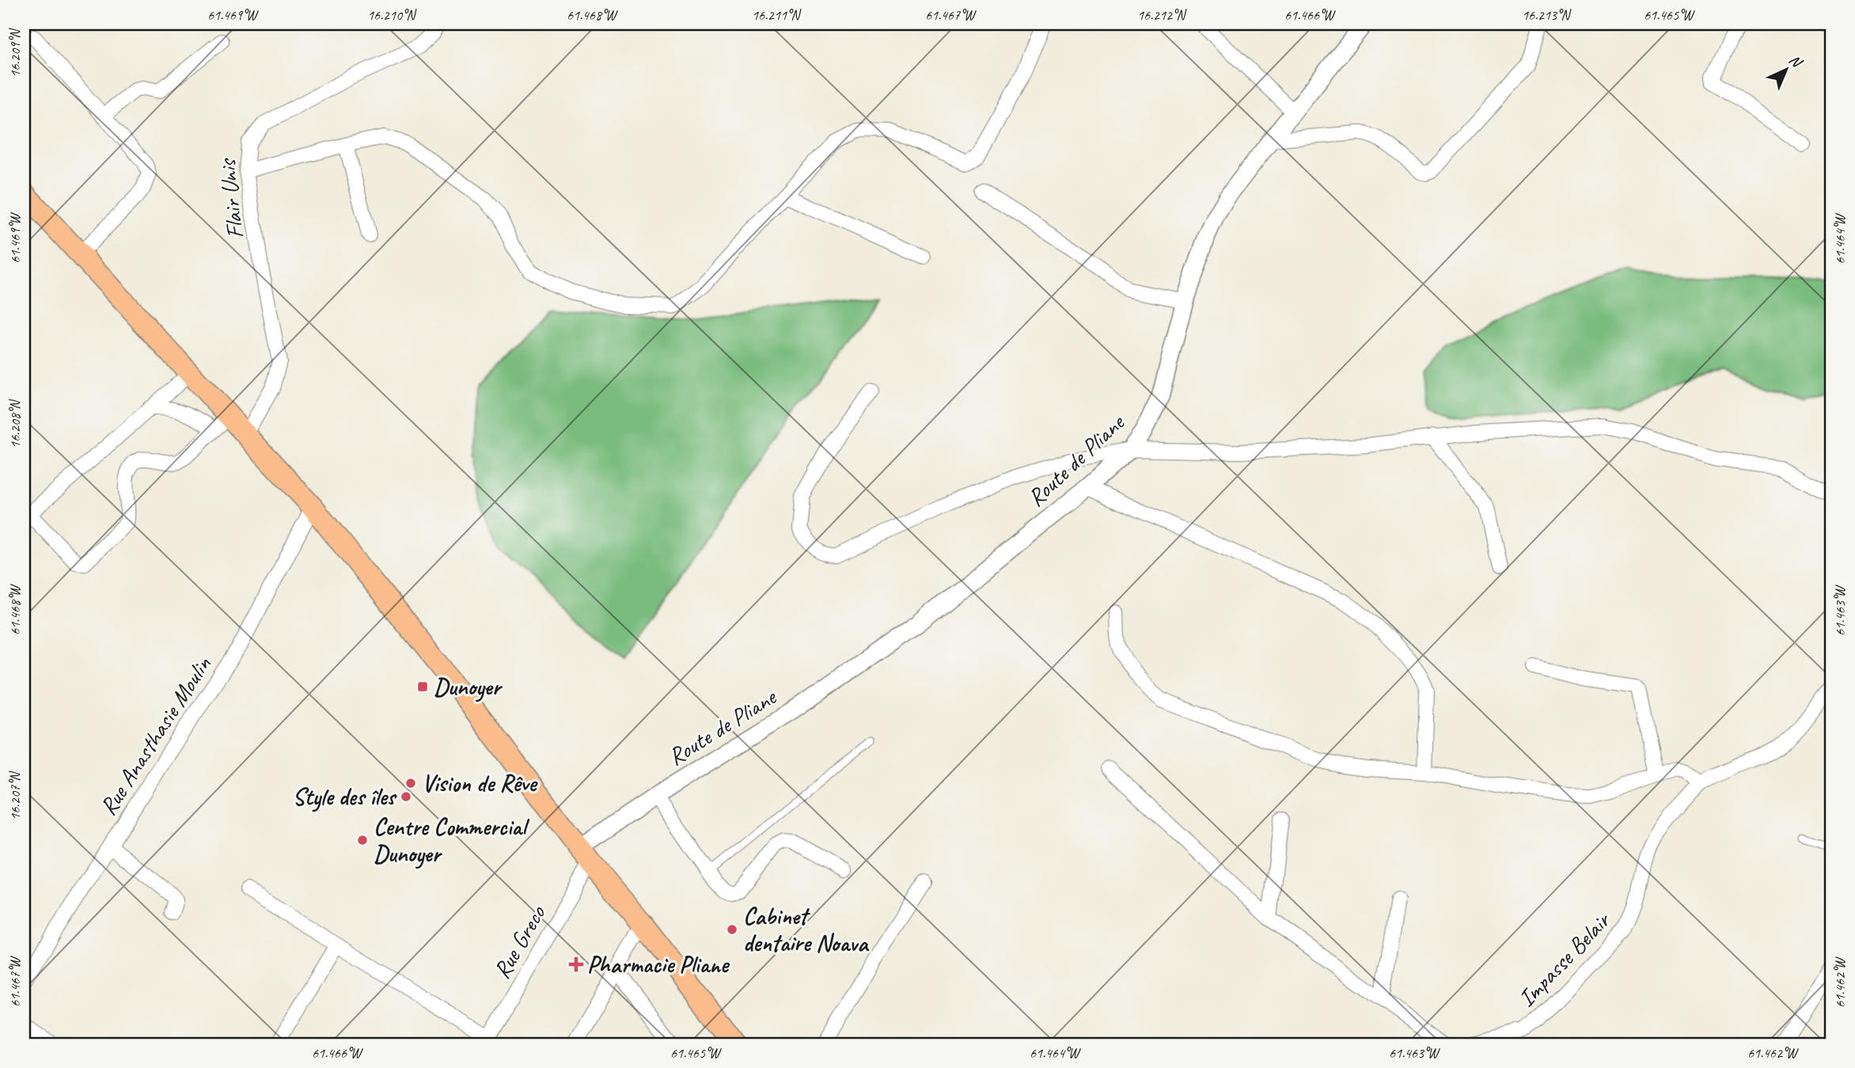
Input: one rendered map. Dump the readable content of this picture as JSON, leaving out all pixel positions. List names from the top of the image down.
{
  "streets": {
    "street": [
      "Flair Unis",
      "Route de Pliane",
      "Rue Anasthasie Moulin",
      "Rue Greco",
      "Impasse Belair"
    ]
  },
  "crossings": [
    ["Route de Pliane", "Rue Greco"]
  ],
  "places": {
    "transit": ["Dunoyer"],
    "other": [
      "Vision de Rêve",
      "Style des îles",
      "Centre Commercial Dunoyer",
      "Cabinet dentaire Noava"
    ],
    "health": ["Pharmacie Pliane"]
  },
  "north": "top right",
  "coordinates": [
    "61.469°W",
    "16.210°N",
    "61.468°W",
    "16.211°N",
    "61.467°W",
    "16.212°N",
    "61.466°W",
    "16.213°N",
    "61.465°W",
    "16.209°N",
    "61.464°W",
    "16.208°N",
    "61.463°W",
    "16.207°N",
    "61.462°W"
  ]
}
